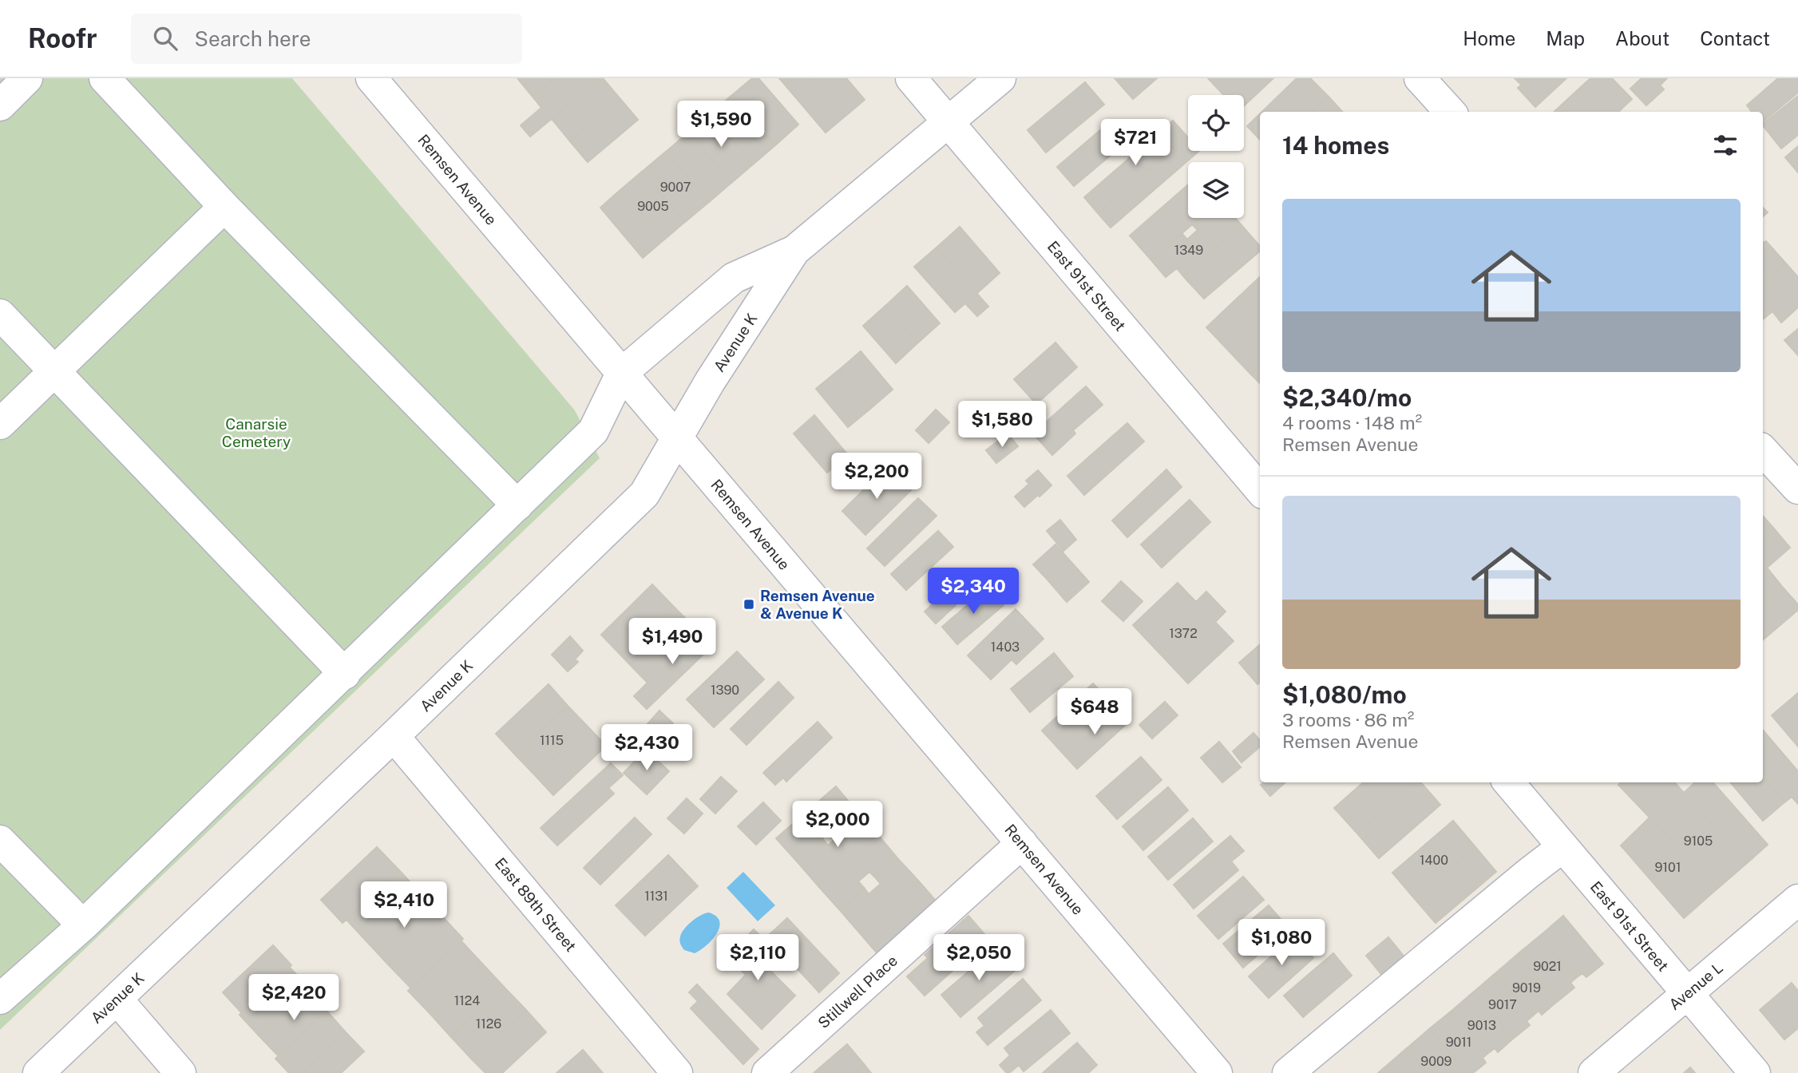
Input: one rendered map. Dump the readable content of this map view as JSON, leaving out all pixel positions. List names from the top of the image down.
{
  "streets": {
    "street": [
      "Remsen Avenue",
      "East 91st Street",
      "Avenue K",
      "East 89th Street",
      "Avenue L",
      "Stillwell Place"
    ]
  },
  "crossings": [
    ["Remsen Avenue", "Avenue K"],
    ["Remsen Avenue", "Stillwell Place"],
    ["East 91st Street", "Avenue K"],
    ["East 91st Street", "Avenue L"],
    ["Avenue K", "East 89th Street"]
  ],
  "parks": ["Canarsie Cemetery"],
  "places": {
    "transit": ["Remsen Avenue & Avenue K"]
  },
  "house_numbers": [
    "9007",
    "9005",
    "1349",
    "1372",
    "1403",
    "1390",
    "1115",
    "9105",
    "1400",
    "9101",
    "1131",
    "9021",
    "9019",
    "1124",
    "9017",
    "1126",
    "9013",
    "9011",
    "9009"
  ],
  "page": {
    "header": "Roofr",
    "search": "Search here",
    "nav": [
      "Home",
      "Map",
      "About",
      "Contact"
    ],
    "price": [
      "$1,590",
      "$721",
      "$1,580",
      "$2,200",
      "$2,340",
      "$1,490",
      "$648",
      "$2,430",
      "$2,000",
      "$2,410",
      "$1,080",
      "$2,110",
      "$2,050",
      "$2,420"
    ],
    "heading": "14 homes",
    "list": [
      {
        "name": "$2,340/mo",
        "note": "4 rooms · 148 m² · Remsen Avenue"
      },
      {
        "name": "$1,080/mo",
        "note": "3 rooms · 86 m² · Remsen Avenue"
      }
    ]
  }
}
